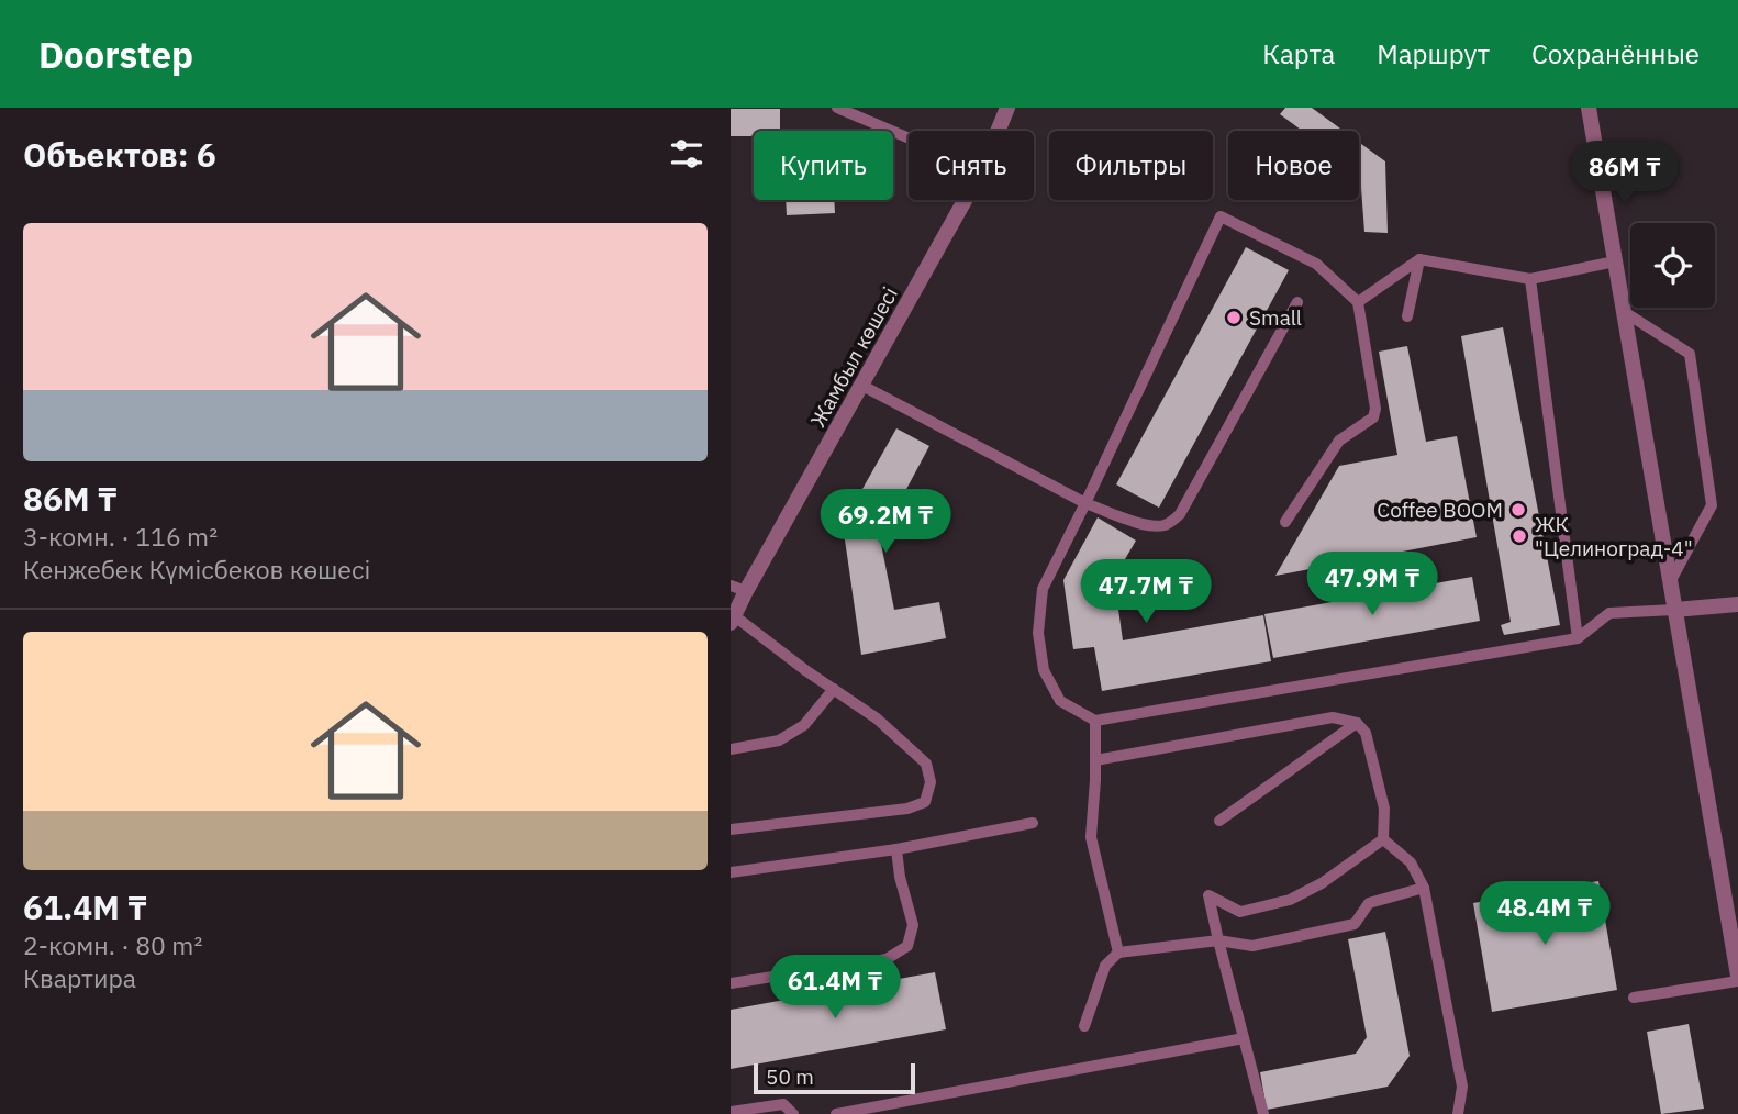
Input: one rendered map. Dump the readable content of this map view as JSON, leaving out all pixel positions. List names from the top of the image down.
{
  "streets": {
    "street": ["Жамбыл көшесі"]
  },
  "places": ["Small", "Coffee BOOM", "ЖК \"Целиноград-4\""],
  "scale_bar": "50 m",
  "page": {
    "header": "Doorstep",
    "nav": ["Карта", "Маршрут", "Сохранённые"],
    "heading": "Объектов: 6",
    "chip": [
      "Купить",
      "Снять",
      "Фильтры",
      "Новое"
    ],
    "price": [
      "86M ₸",
      "69.2M ₸",
      "47.9M ₸",
      "47.7M ₸",
      "48.4M ₸",
      "61.4M ₸"
    ],
    "list": [
      {
        "name": "86M ₸",
        "note": "3-комн. · 116 m² · Кенжебек Күмісбеков көшесі"
      },
      {
        "name": "61.4M ₸",
        "note": "2-комн. · 80 m² · Квартира"
      }
    ],
    "scale": "50 m"
  }
}
